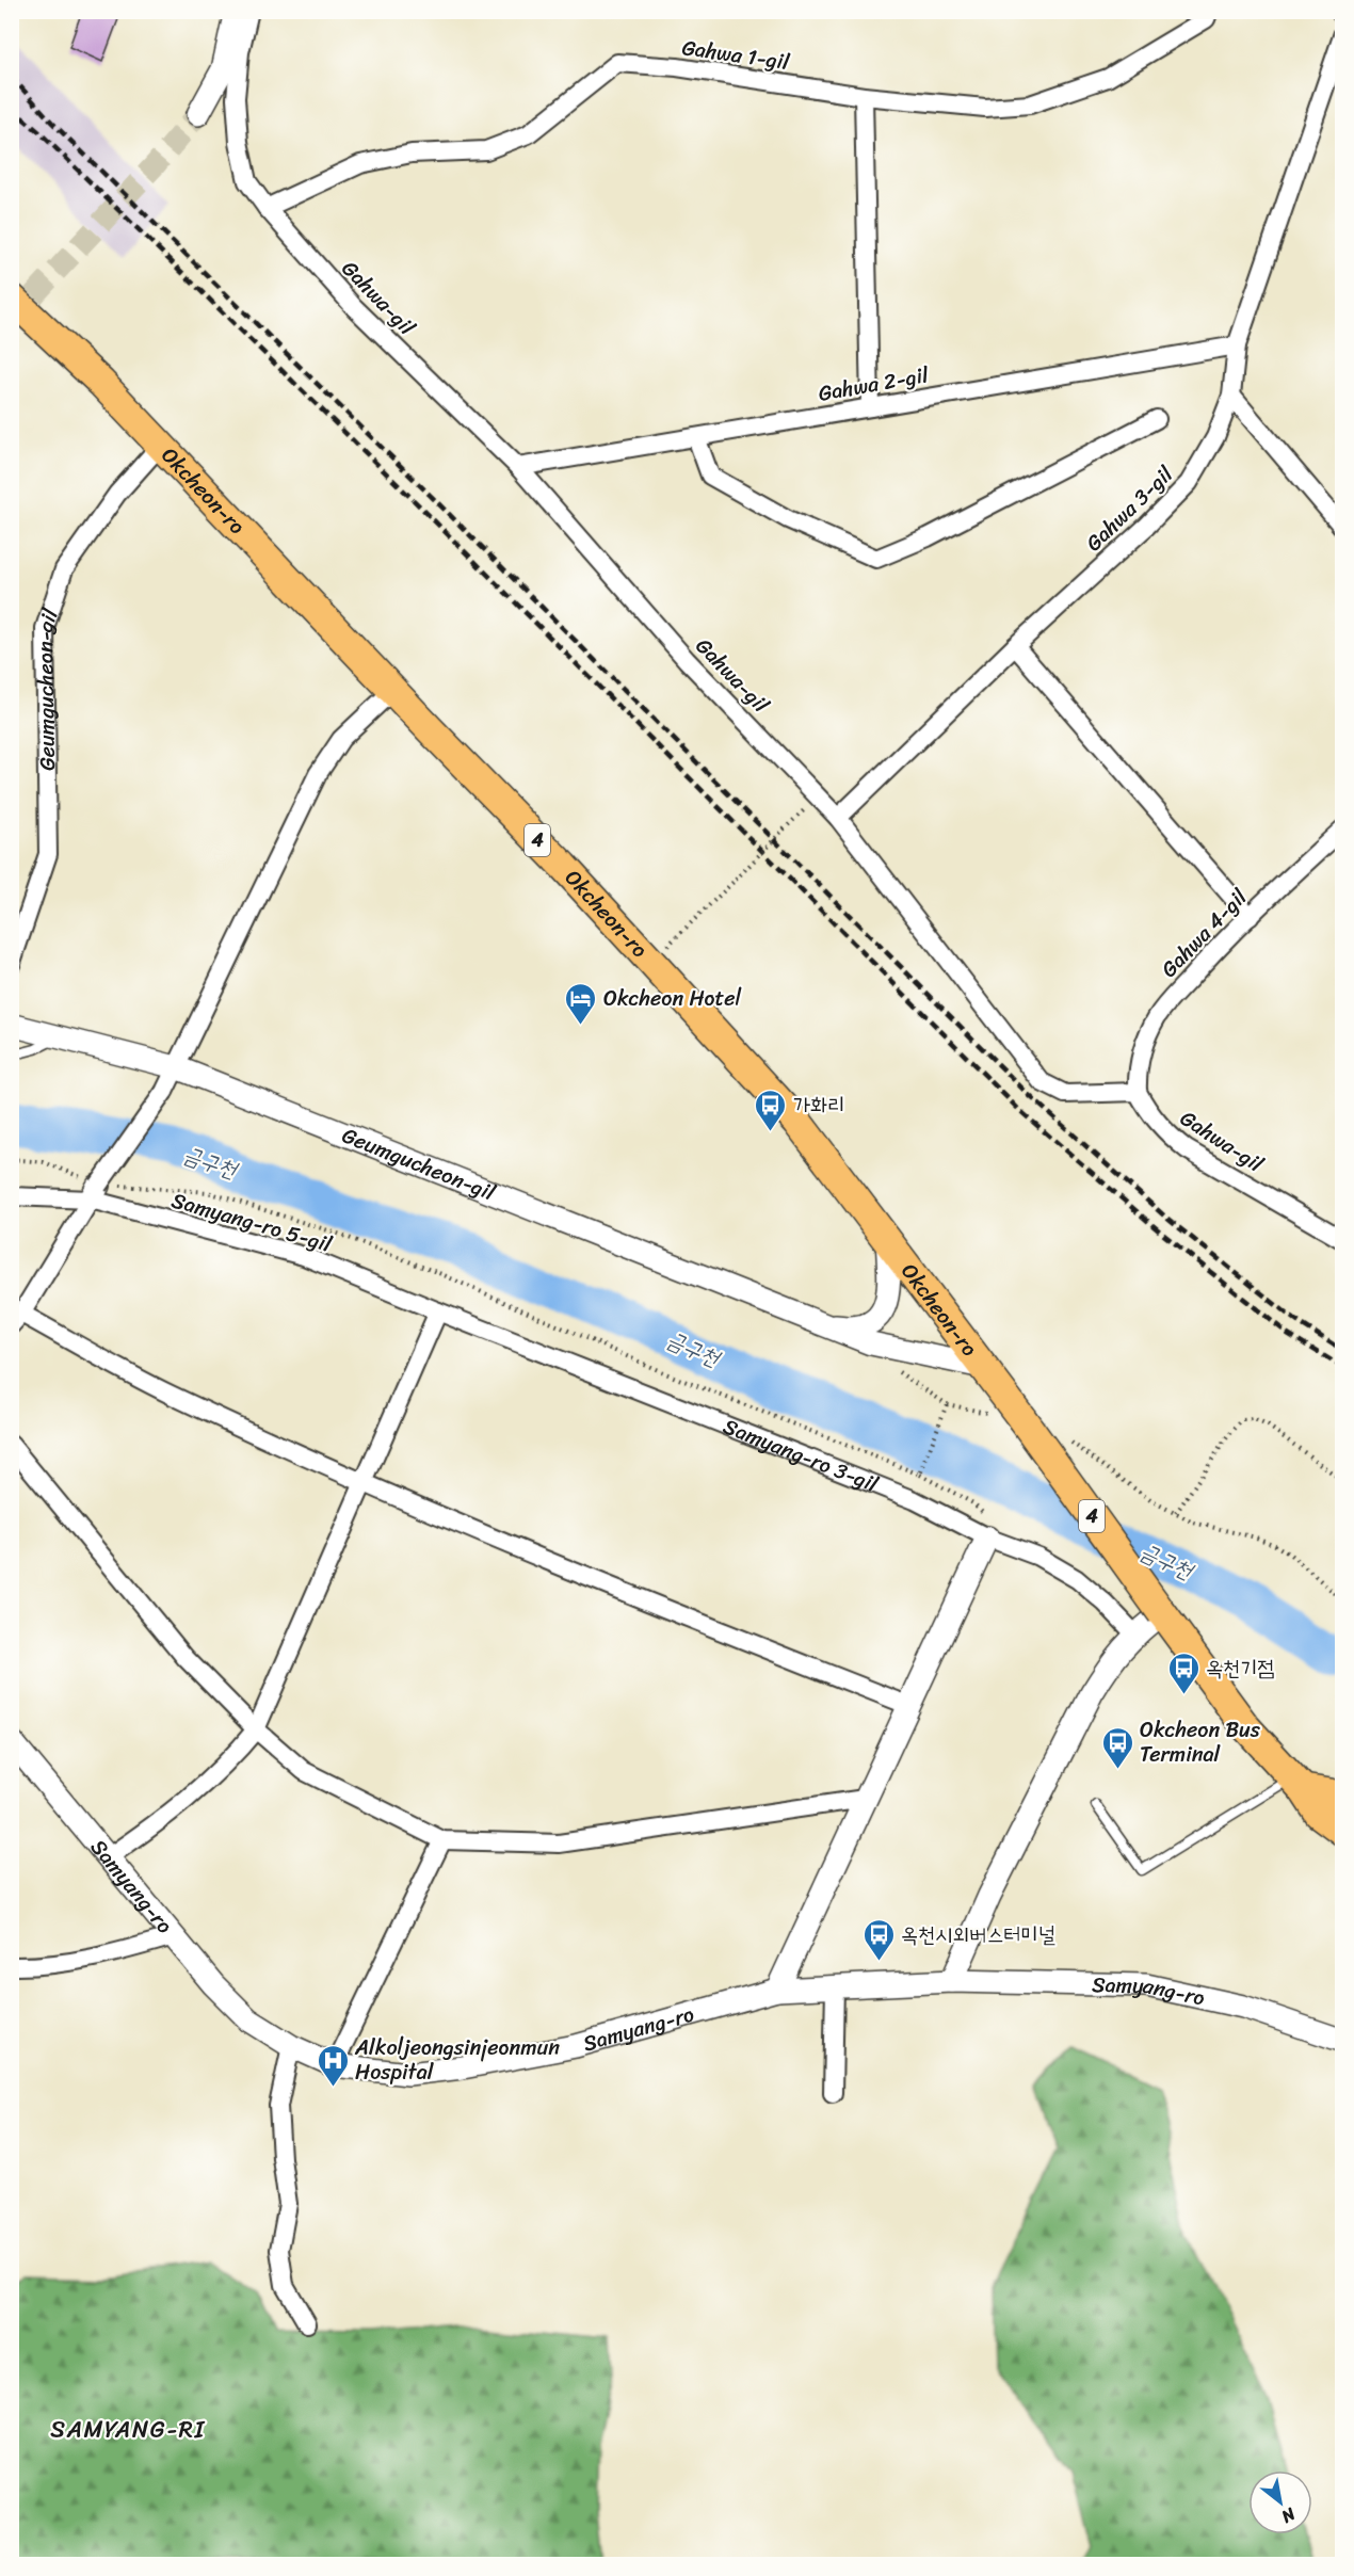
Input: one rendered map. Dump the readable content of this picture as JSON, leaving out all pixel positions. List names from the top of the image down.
{
  "streets": {
    "main road": ["Okcheon-ro", "4"],
    "street": [
      "Gahwa 1-gil",
      "Gahwa-gil",
      "Gahwa 2-gil",
      "Gahwa 3-gil",
      "Geumgucheon-gil",
      "Gahwa 4-gil",
      "Samyang-ro 5-gil",
      "Samyang-ro 3-gil",
      "Samyang-ro"
    ]
  },
  "crossings": [
    ["Gahwa 1-gil", "Gahwa-gil"],
    ["Gahwa-gil", "Gahwa 2-gil"],
    ["Gahwa-gil", "Gahwa 3-gil"],
    ["Gahwa-gil", "Gahwa 4-gil"],
    ["Gahwa 2-gil", "Gahwa 3-gil"],
    ["Okcheon-ro", "Geumgucheon-gil"],
    ["Okcheon-ro", "4"],
    ["Samyang-ro 5-gil", "Samyang-ro 3-gil"]
  ],
  "districts": ["SAMYANG-RI"],
  "water": ["금구천"],
  "places": {
    "hotel": ["Okcheon Hotel"],
    "bus stop": [
      "가화리",
      "옥천기점",
      "Okcheon Bus Terminal",
      "옥천시외버스터미널"
    ],
    "hospital": ["Alkoljeongsinjeonmun Hospital"]
  },
  "north": "bottom right"
}
